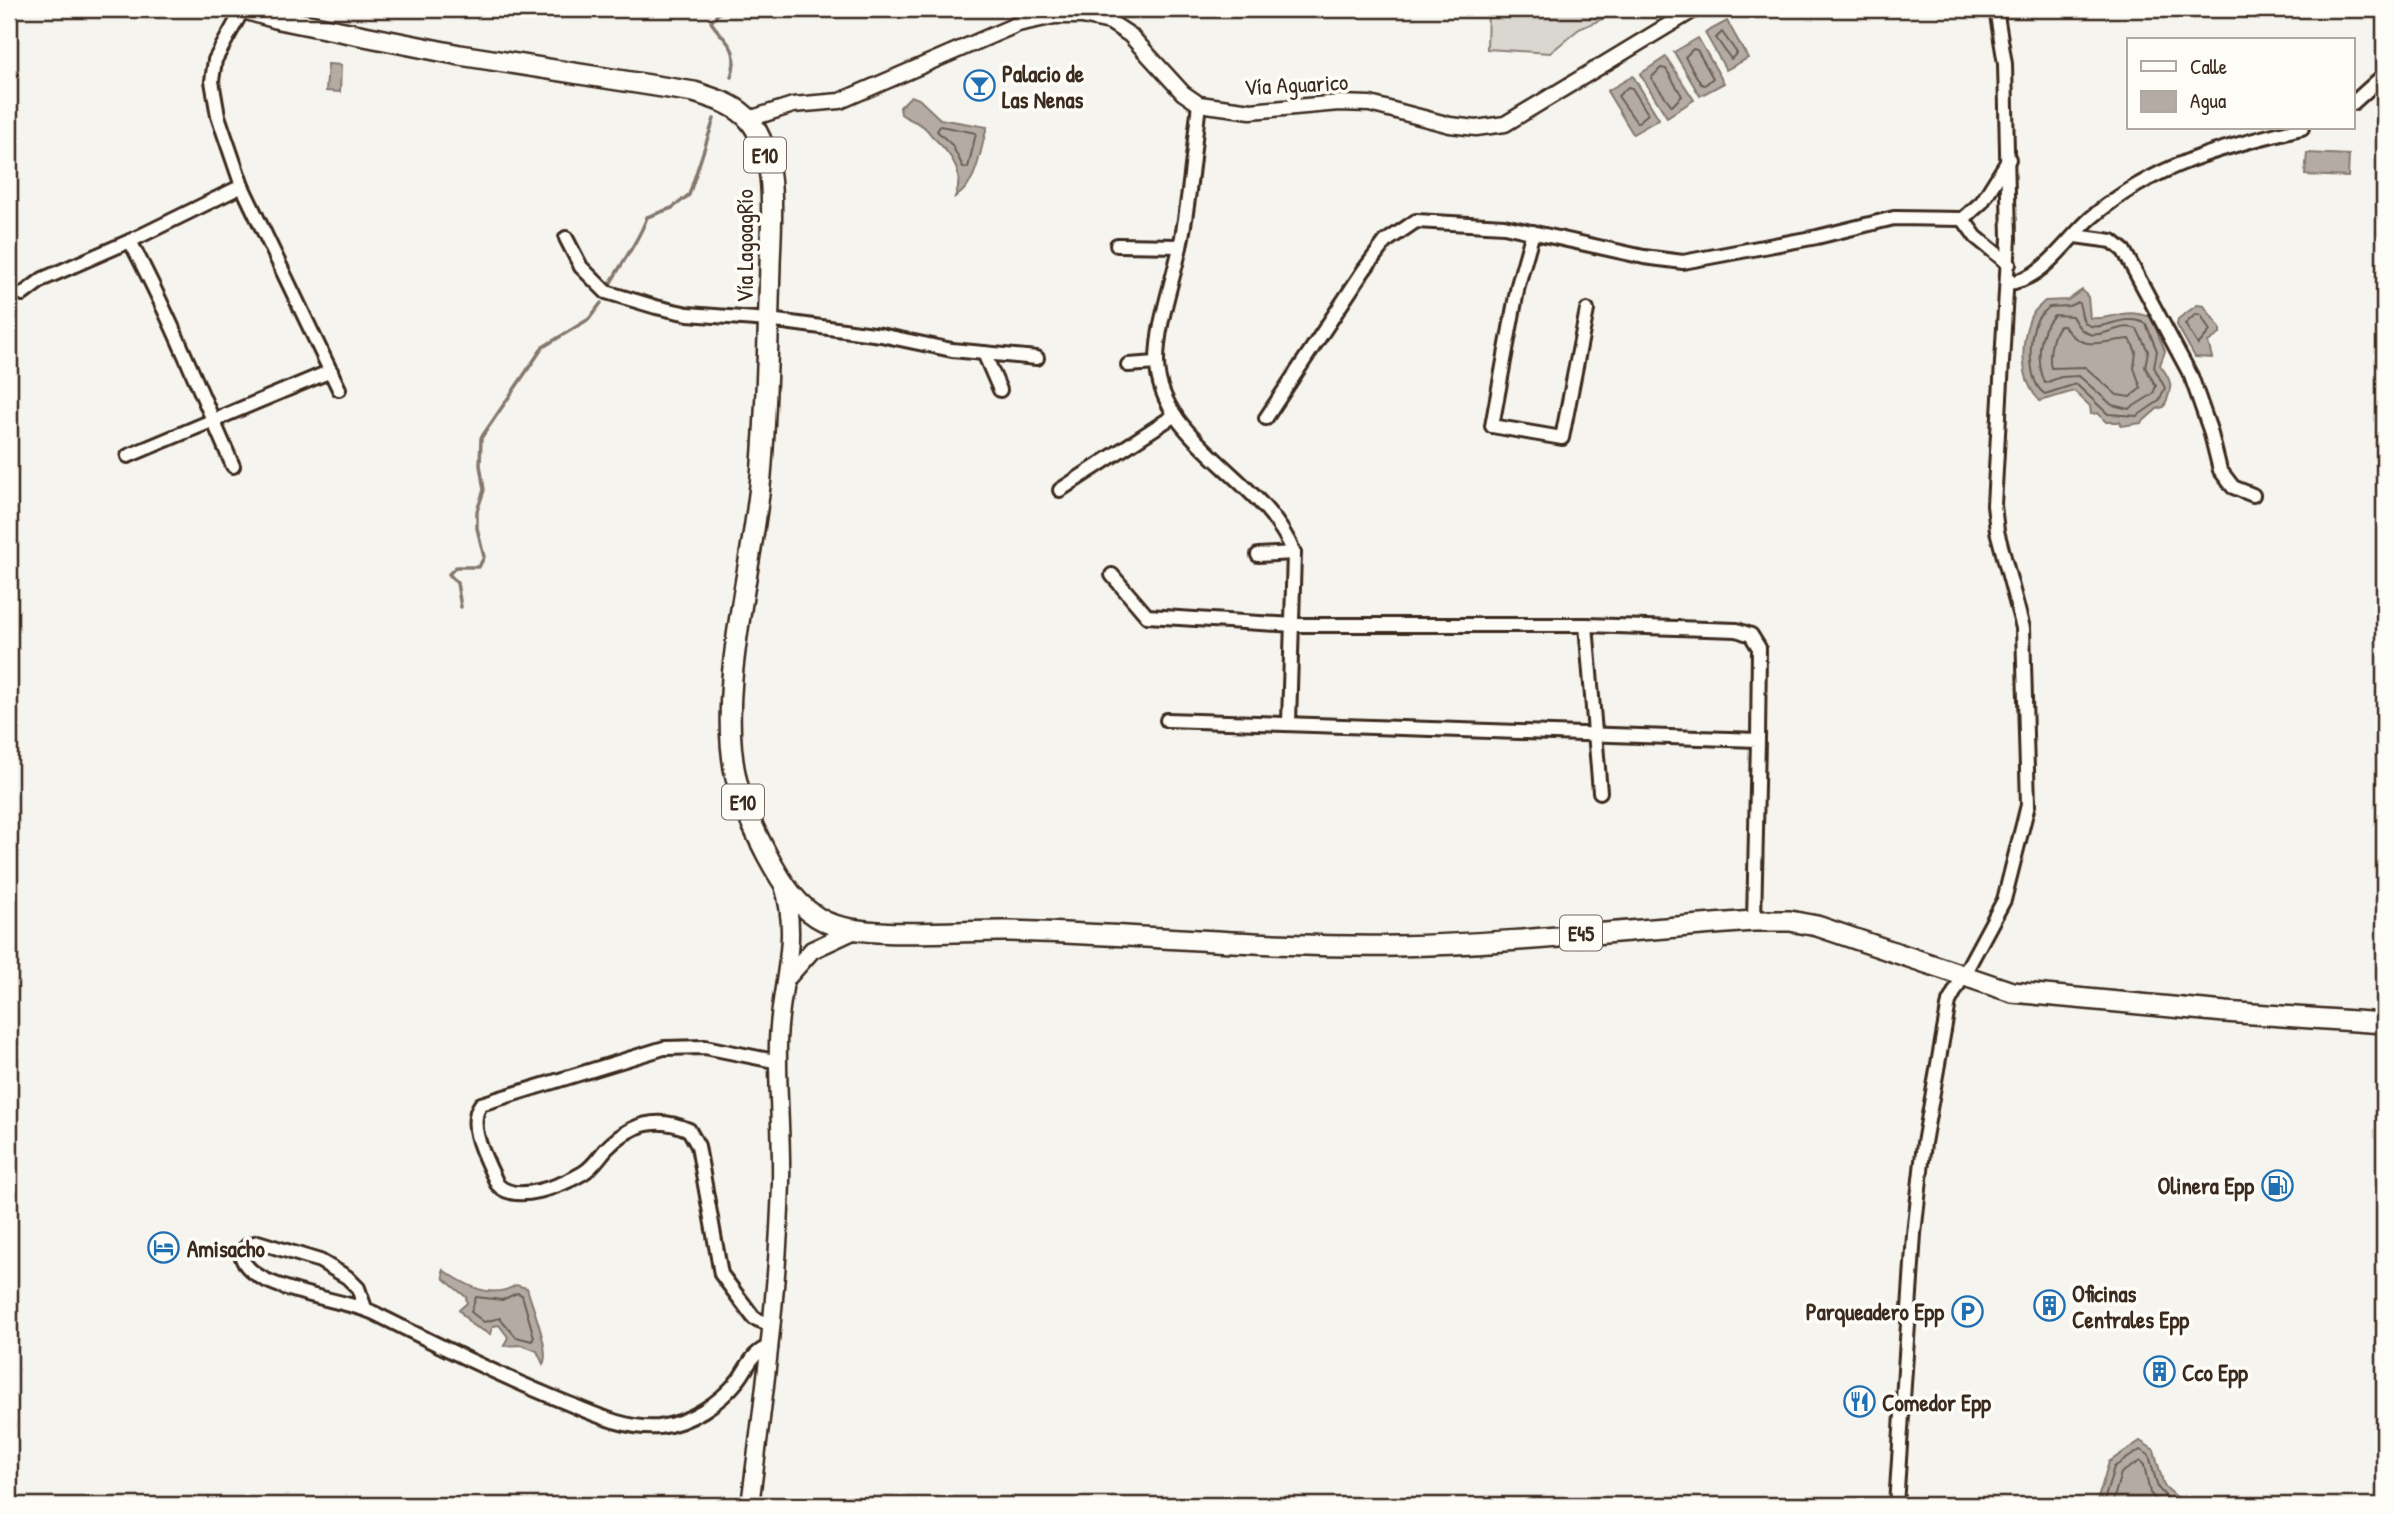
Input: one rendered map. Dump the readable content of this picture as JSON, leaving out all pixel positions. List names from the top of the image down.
{
  "streets": {
    "highway": ["E10", "Vía LagoagRío", "E45"],
    "street": ["Vía Aguarico"]
  },
  "crossings": [
    ["E10", "Vía LagoagRío"],
    ["Vía LagoagRío", "E45"]
  ],
  "places": {
    "bar": ["Palacio de Las Nenas"],
    "fuel station": ["Olinera Epp"],
    "hotel": ["Amisacho"],
    "building": ["Oficinas Centrales Epp", "Cco Epp"],
    "parking": ["Parqueadero Epp"],
    "restaurant": ["Comedor Epp"]
  },
  "legend": ["Calle", "Agua"]
}
